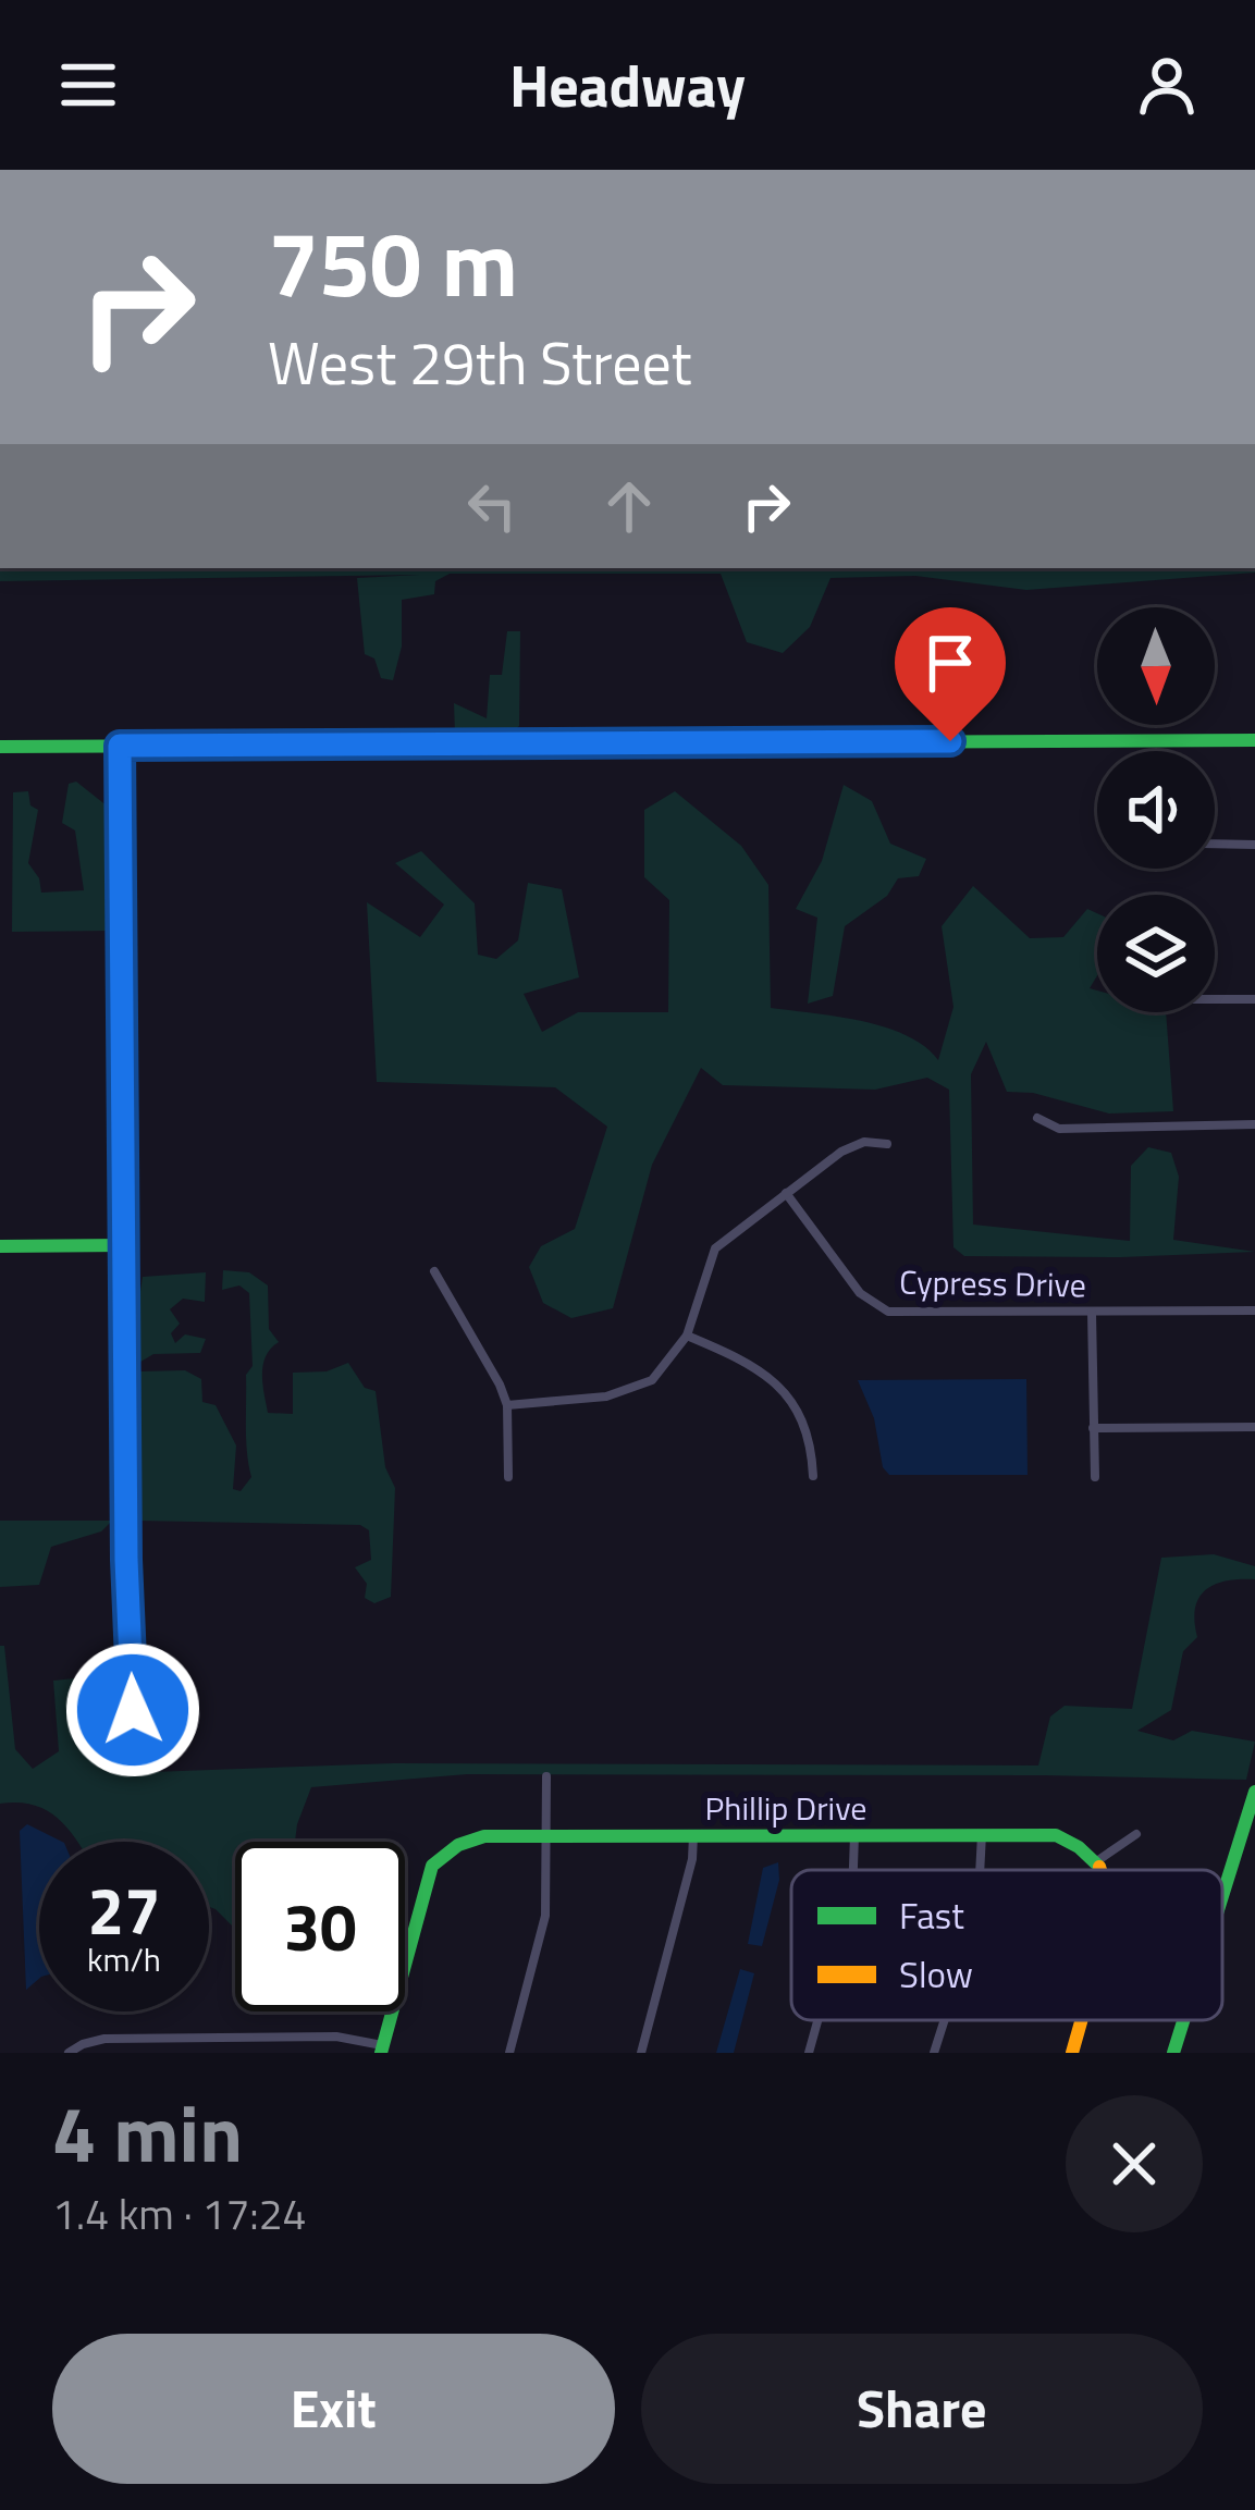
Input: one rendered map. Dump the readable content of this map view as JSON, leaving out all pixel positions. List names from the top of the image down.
{
  "streets": {
    "street": ["Cypress Drive", "Phillip Drive"]
  },
  "legend": ["Fast", "Slow"],
  "north": "bottom",
  "page": {
    "header": "Headway",
    "turn": ["750 m", "West 29th Street"],
    "speed": "27 km/h",
    "limit": "30",
    "heading": ["4 min", "1.4 km · 17:24"],
    "buttons": ["Exit", "Share"]
  }
}
